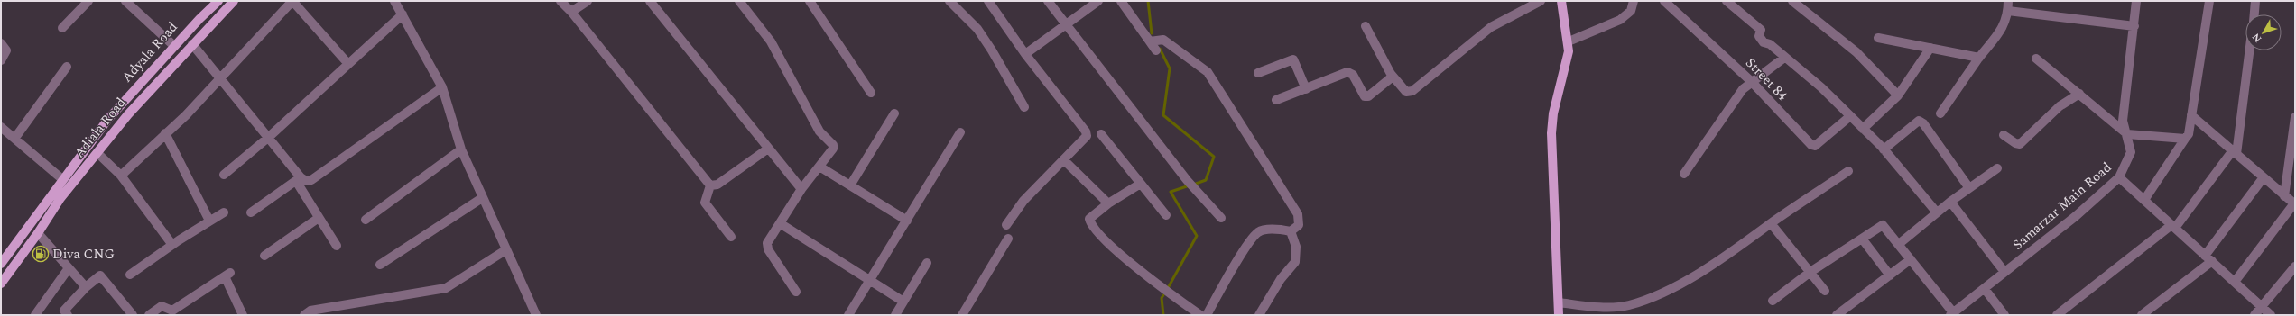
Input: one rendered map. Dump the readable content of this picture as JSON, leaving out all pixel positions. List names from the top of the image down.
{
  "streets": {
    "main road": ["Adyala Road", "Adiala Road"],
    "street": ["Street 84", "Samarzar Main Road"]
  },
  "places": {
    "fuel station": ["Diva CNG"]
  },
  "north": "bottom left"
}
